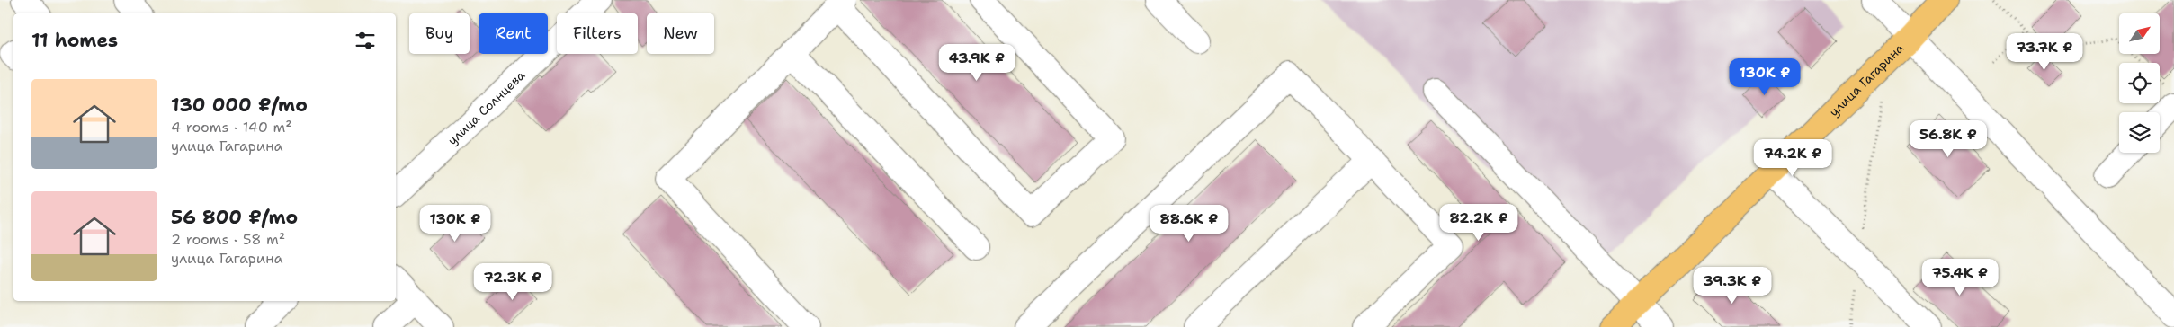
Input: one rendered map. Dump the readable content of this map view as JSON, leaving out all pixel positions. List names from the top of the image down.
{
  "streets": {
    "main road": ["улица Гагарина"],
    "street": ["улица Солнцева"]
  },
  "north": "top right",
  "page": {
    "chip": [
      "Buy",
      "Rent",
      "Filters",
      "New"
    ],
    "heading": "11 homes",
    "price": [
      "73.7K ₽",
      "43.9K ₽",
      "130K ₽",
      "56.8K ₽",
      "74.2K ₽",
      "82.2K ₽",
      "130K ₽",
      "88.6K ₽",
      "75.4K ₽",
      "72.3K ₽",
      "39.3K ₽"
    ],
    "list": [
      {
        "name": "130 000 ₽/mo",
        "note": "4 rooms · 140 m² · улица Гагарина"
      },
      {
        "name": "56 800 ₽/mo",
        "note": "2 rooms · 58 m² · улица Гагарина"
      }
    ]
  }
}
